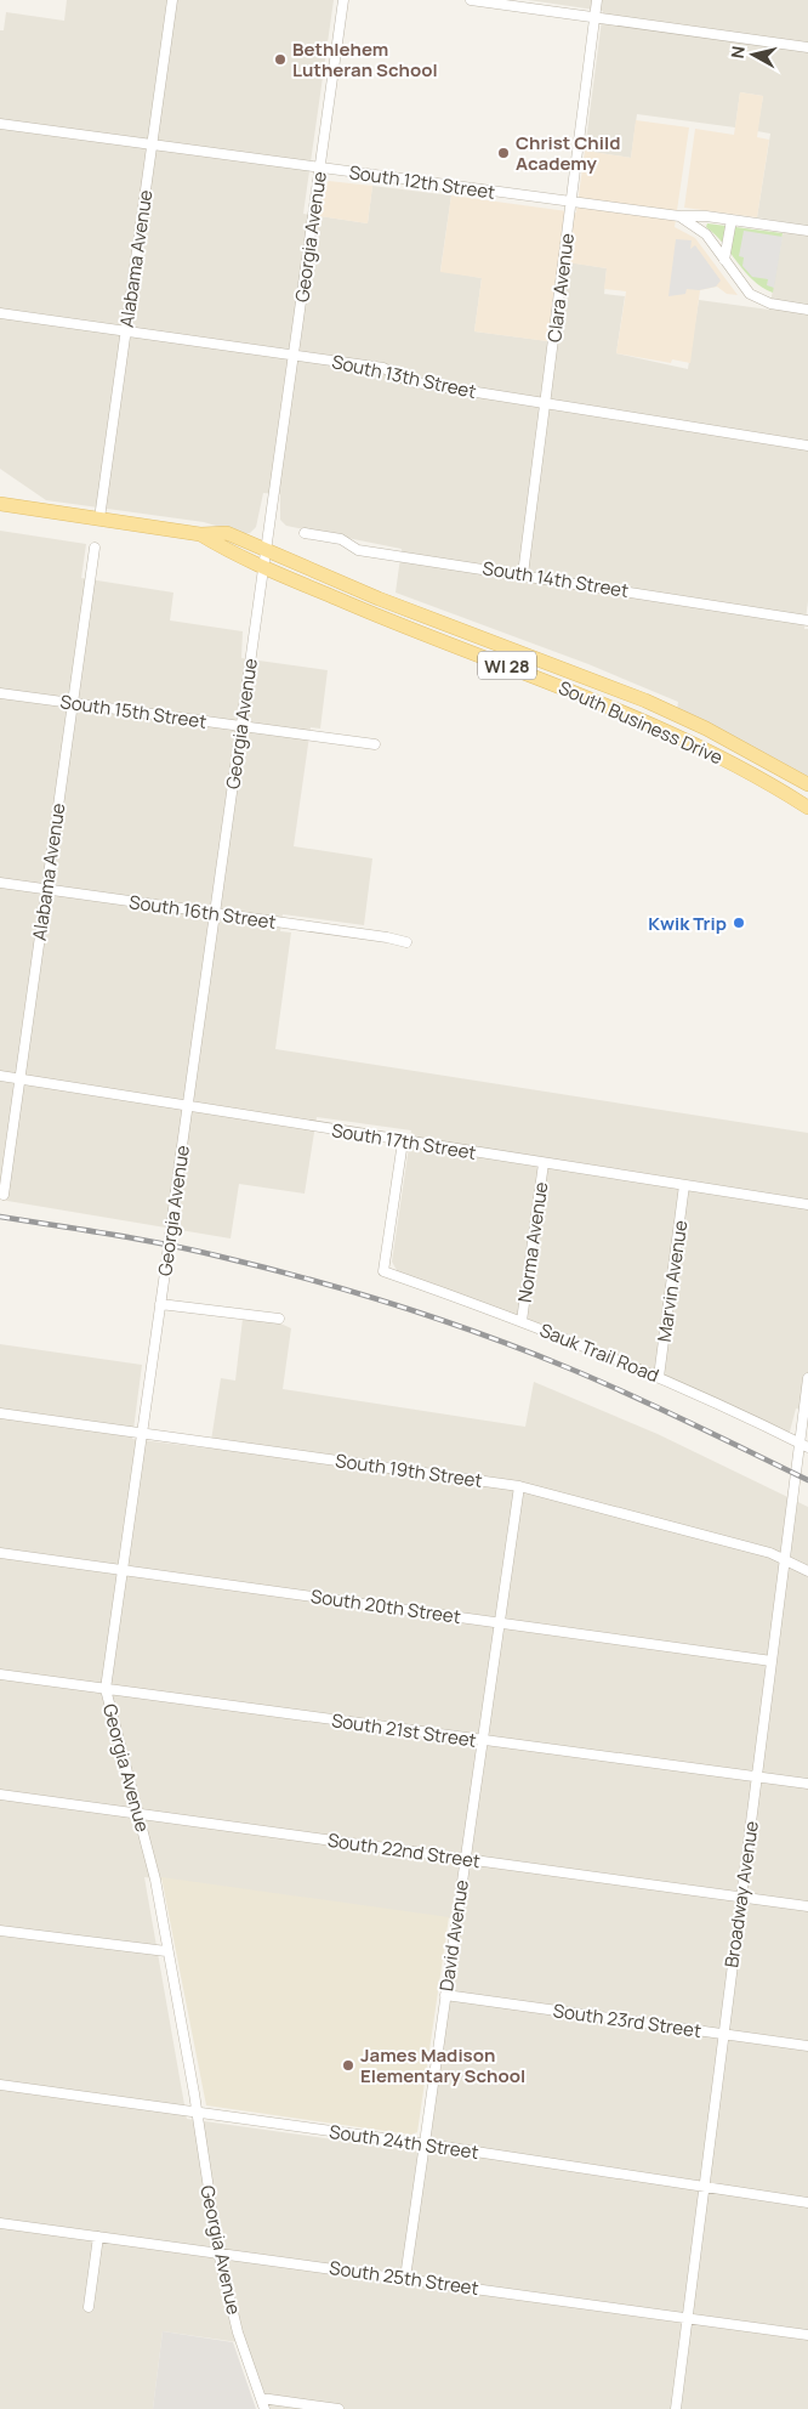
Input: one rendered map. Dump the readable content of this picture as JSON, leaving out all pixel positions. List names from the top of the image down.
{
  "streets": {
    "main road": ["WI 28", "South Business Drive"],
    "street": [
      "South 12th Street",
      "Georgia Avenue",
      "Alabama Avenue",
      "Clara Avenue",
      "South 13th Street",
      "South 14th Street",
      "South 15th Street",
      "South 16th Street",
      "South 17th Street",
      "Norma Avenue",
      "Marvin Avenue",
      "Sauk Trail Road",
      "South 19th Street",
      "South 20th Street",
      "South 21st Street",
      "South 22nd Street",
      "Broadway Avenue",
      "David Avenue",
      "South 23rd Street",
      "South 24th Street",
      "South 25th Street"
    ]
  },
  "crossings": [
    ["South 12th Street", "Georgia Avenue"],
    ["South 12th Street", "Alabama Avenue"],
    ["South 12th Street", "Clara Avenue"],
    ["Georgia Avenue", "South 13th Street"],
    ["Georgia Avenue", "WI 28"],
    ["Georgia Avenue", "South 15th Street"],
    ["Georgia Avenue", "South Business Drive"],
    ["Georgia Avenue", "South 16th Street"],
    ["Georgia Avenue", "South 17th Street"],
    ["Georgia Avenue", "South 19th Street"],
    ["Georgia Avenue", "South 20th Street"],
    ["Georgia Avenue", "South 21st Street"],
    ["Georgia Avenue", "South 22nd Street"],
    ["Georgia Avenue", "South 24th Street"],
    ["Georgia Avenue", "South 25th Street"],
    ["Alabama Avenue", "South 13th Street"],
    ["Alabama Avenue", "WI 28"],
    ["Alabama Avenue", "South 15th Street"],
    ["Alabama Avenue", "South 16th Street"],
    ["Alabama Avenue", "South 17th Street"],
    ["Clara Avenue", "South 13th Street"],
    ["Clara Avenue", "South 14th Street"],
    ["WI 28", "South Business Drive"],
    ["South 17th Street", "Norma Avenue"],
    ["South 17th Street", "Marvin Avenue"],
    ["South 17th Street", "Sauk Trail Road"],
    ["Norma Avenue", "Sauk Trail Road"],
    ["Marvin Avenue", "Sauk Trail Road"],
    ["Sauk Trail Road", "Broadway Avenue"],
    ["South 19th Street", "Broadway Avenue"],
    ["South 19th Street", "David Avenue"],
    ["South 20th Street", "Broadway Avenue"],
    ["South 20th Street", "David Avenue"],
    ["South 21st Street", "Broadway Avenue"],
    ["South 21st Street", "David Avenue"],
    ["South 22nd Street", "Broadway Avenue"],
    ["South 22nd Street", "David Avenue"],
    ["Broadway Avenue", "South 23rd Street"],
    ["Broadway Avenue", "South 24th Street"],
    ["Broadway Avenue", "South 25th Street"],
    ["David Avenue", "South 23rd Street"],
    ["David Avenue", "South 24th Street"],
    ["David Avenue", "South 25th Street"]
  ],
  "places": [
    "Bethlehem Lutheran School",
    "Christ Child Academy",
    "Kwik Trip",
    "James Madison Elementary School"
  ],
  "north": "left"
}
